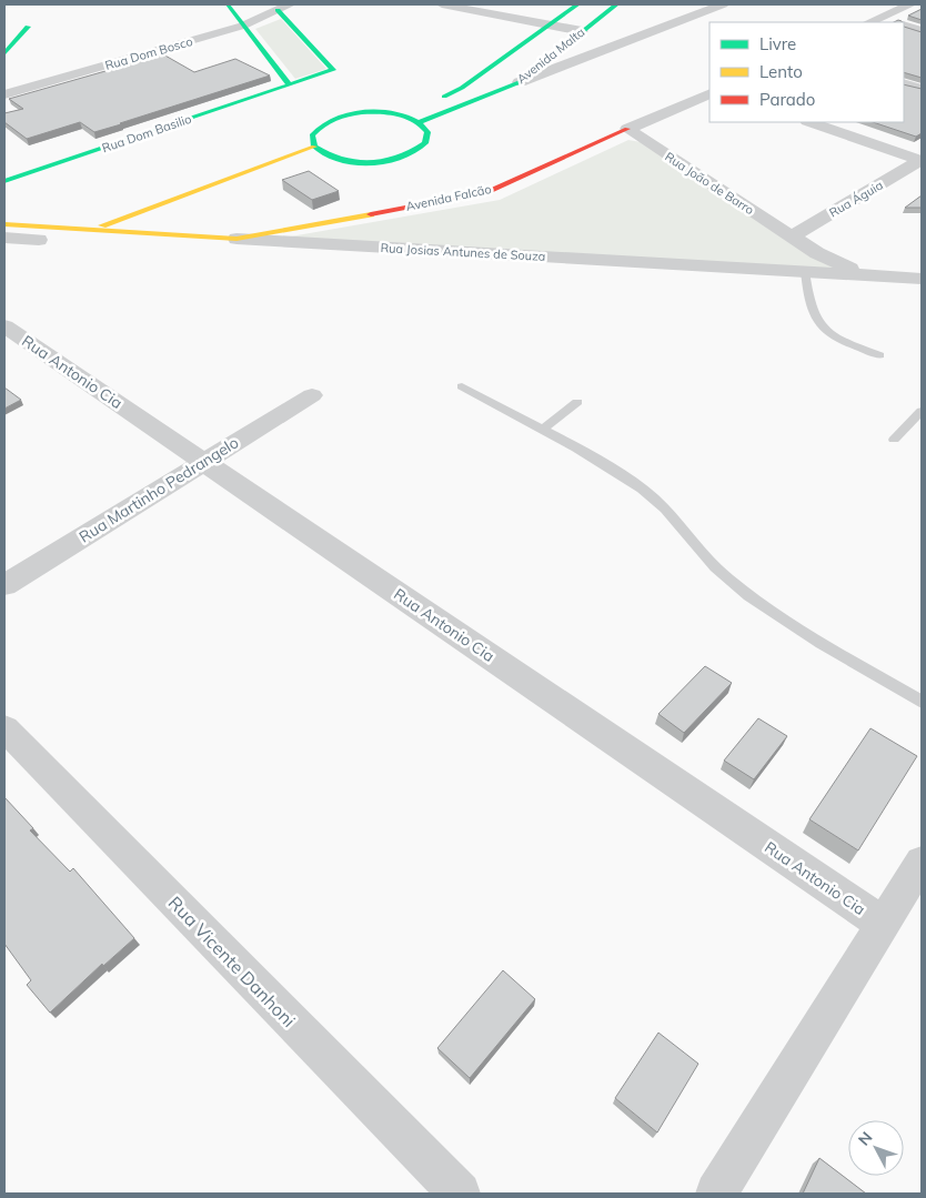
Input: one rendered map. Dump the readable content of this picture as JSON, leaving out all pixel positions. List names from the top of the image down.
{
  "streets": {
    "street": [
      "Rua Dom Bosco",
      "Avenida Malta",
      "Rua Dom Basilio",
      "Rua João de Barro",
      "Avenida Falcão",
      "Rua Águia",
      "Rua Josias Antunes de Souza",
      "Rua Antonio Cia",
      "Rua Martinho Pedrangelo",
      "Rua Vicente Danhoni"
    ]
  },
  "crossings": [
    ["Rua Dom Bosco", "Rua Dom Basilio"],
    ["Rua João de Barro", "Avenida Falcão"],
    ["Rua João de Barro", "Rua Águia"],
    ["Rua João de Barro", "Rua Josias Antunes de Souza"],
    ["Avenida Falcão", "Rua Josias Antunes de Souza"],
    ["Rua Antonio Cia", "Rua Martinho Pedrangelo"]
  ],
  "legend": ["Livre", "Lento", "Parado"],
  "north": "top left"
}
